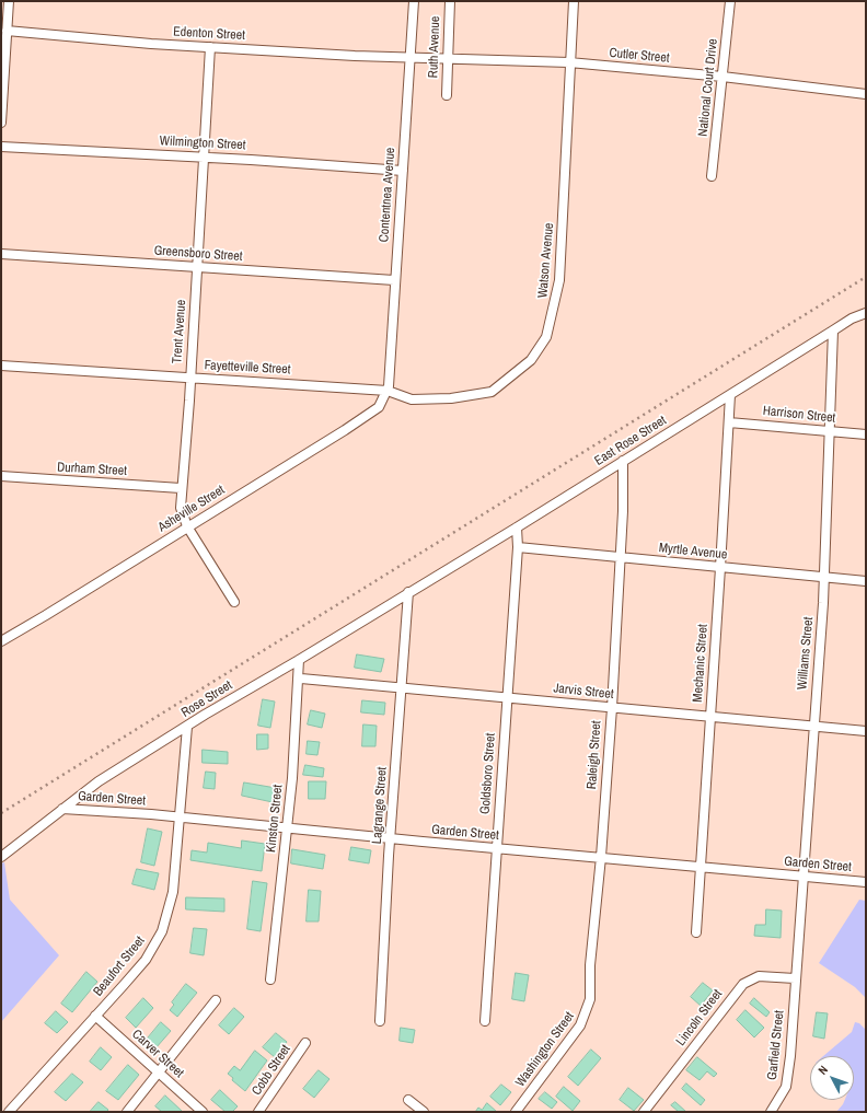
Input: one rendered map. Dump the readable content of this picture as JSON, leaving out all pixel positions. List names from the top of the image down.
{
  "streets": {
    "street": [
      "Edenton Street",
      "Ruth Avenue",
      "Cutler Street",
      "National Court Drive",
      "Wilmington Street",
      "Contentnea Avenue",
      "Greensboro Street",
      "Watson Avenue",
      "Trent Avenue",
      "Fayetteville Street",
      "Harrison Street",
      "East Rose Street",
      "Durham Street",
      "Asheville Street",
      "Myrtle Avenue",
      "Williams Street",
      "Mechanic Street",
      "Jarvis Street",
      "Rose Street",
      "Raleigh Street",
      "Goldsboro Street",
      "Garden Street",
      "Lagrange Street",
      "Kinston Street",
      "Beaufort Street",
      "Lincoln Street",
      "Garfield Street",
      "Washington Street",
      "Carver Street",
      "Cobb Street"
    ]
  },
  "crossings": [
    ["Edenton Street", "Cutler Street"],
    ["Edenton Street", "Contentnea Avenue"],
    ["Edenton Street", "Trent Avenue"],
    ["Ruth Avenue", "Cutler Street"],
    ["Cutler Street", "National Court Drive"],
    ["Cutler Street", "Contentnea Avenue"],
    ["Cutler Street", "Watson Avenue"],
    ["Wilmington Street", "Contentnea Avenue"],
    ["Wilmington Street", "Trent Avenue"],
    ["Contentnea Avenue", "Greensboro Street"],
    ["Contentnea Avenue", "Watson Avenue"],
    ["Contentnea Avenue", "Fayetteville Street"],
    ["Contentnea Avenue", "Asheville Street"],
    ["Greensboro Street", "Trent Avenue"],
    ["Watson Avenue", "Fayetteville Street"],
    ["Watson Avenue", "Asheville Street"],
    ["Trent Avenue", "Fayetteville Street"],
    ["Trent Avenue", "Durham Street"],
    ["Trent Avenue", "Asheville Street"],
    ["Fayetteville Street", "Asheville Street"],
    ["Harrison Street", "Williams Street"],
    ["Harrison Street", "Mechanic Street"],
    ["East Rose Street", "Williams Street"],
    ["East Rose Street", "Mechanic Street"],
    ["East Rose Street", "Rose Street"],
    ["East Rose Street", "Raleigh Street"],
    ["East Rose Street", "Goldsboro Street"],
    ["East Rose Street", "Lagrange Street"],
    ["Myrtle Avenue", "Williams Street"],
    ["Myrtle Avenue", "Mechanic Street"],
    ["Myrtle Avenue", "Raleigh Street"],
    ["Myrtle Avenue", "Goldsboro Street"],
    ["Williams Street", "Jarvis Street"],
    ["Williams Street", "Garden Street"],
    ["Williams Street", "Lincoln Street"],
    ["Williams Street", "Garfield Street"],
    ["Mechanic Street", "Jarvis Street"],
    ["Mechanic Street", "Garden Street"],
    ["Jarvis Street", "Raleigh Street"],
    ["Jarvis Street", "Goldsboro Street"],
    ["Jarvis Street", "Lagrange Street"],
    ["Jarvis Street", "Kinston Street"],
    ["Rose Street", "Garden Street"],
    ["Rose Street", "Lagrange Street"],
    ["Rose Street", "Kinston Street"],
    ["Rose Street", "Beaufort Street"],
    ["Raleigh Street", "Garden Street"],
    ["Raleigh Street", "Washington Street"],
    ["Goldsboro Street", "Garden Street"],
    ["Garden Street", "Lagrange Street"],
    ["Garden Street", "Kinston Street"],
    ["Garden Street", "Beaufort Street"],
    ["Beaufort Street", "Carver Street"],
    ["Lincoln Street", "Garfield Street"]
  ],
  "north": "top left"
}
